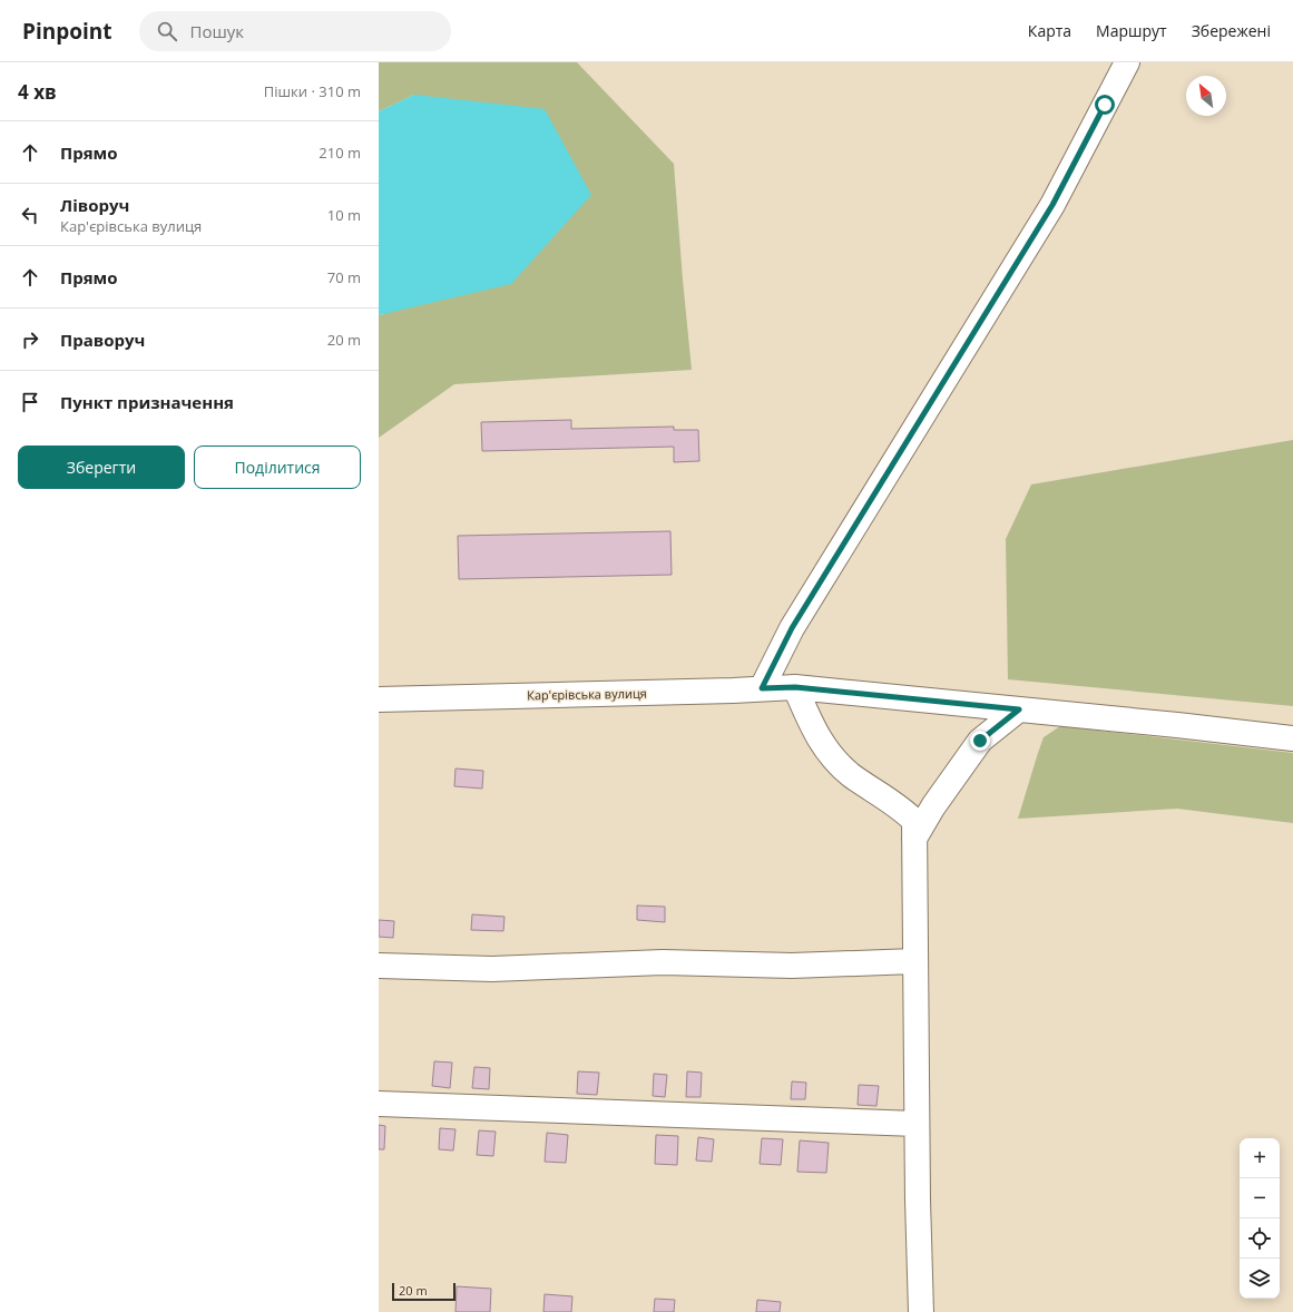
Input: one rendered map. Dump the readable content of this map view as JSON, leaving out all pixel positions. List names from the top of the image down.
{
  "streets": {
    "street": ["Кар'єрівська вулиця"]
  },
  "scale_bar": "20 m",
  "north": "top left",
  "page": {
    "header": "Pinpoint",
    "search": "Пошук",
    "nav": ["Карта", "Маршрут", "Збережені"],
    "heading": ["4 хв", "Пішки · 310 m"],
    "list": [
      ["Прямо", "210 m"],
      ["Ліворуч", "Кар'єрівська вулиця", "10 m"],
      ["Прямо", "70 m"],
      ["Праворуч", "20 m"],
      "Пункт призначення"
    ],
    "buttons": ["Зберегти", "Поділитися"],
    "map_buttons": ["+", "−"],
    "scale": "20 m"
  }
}
